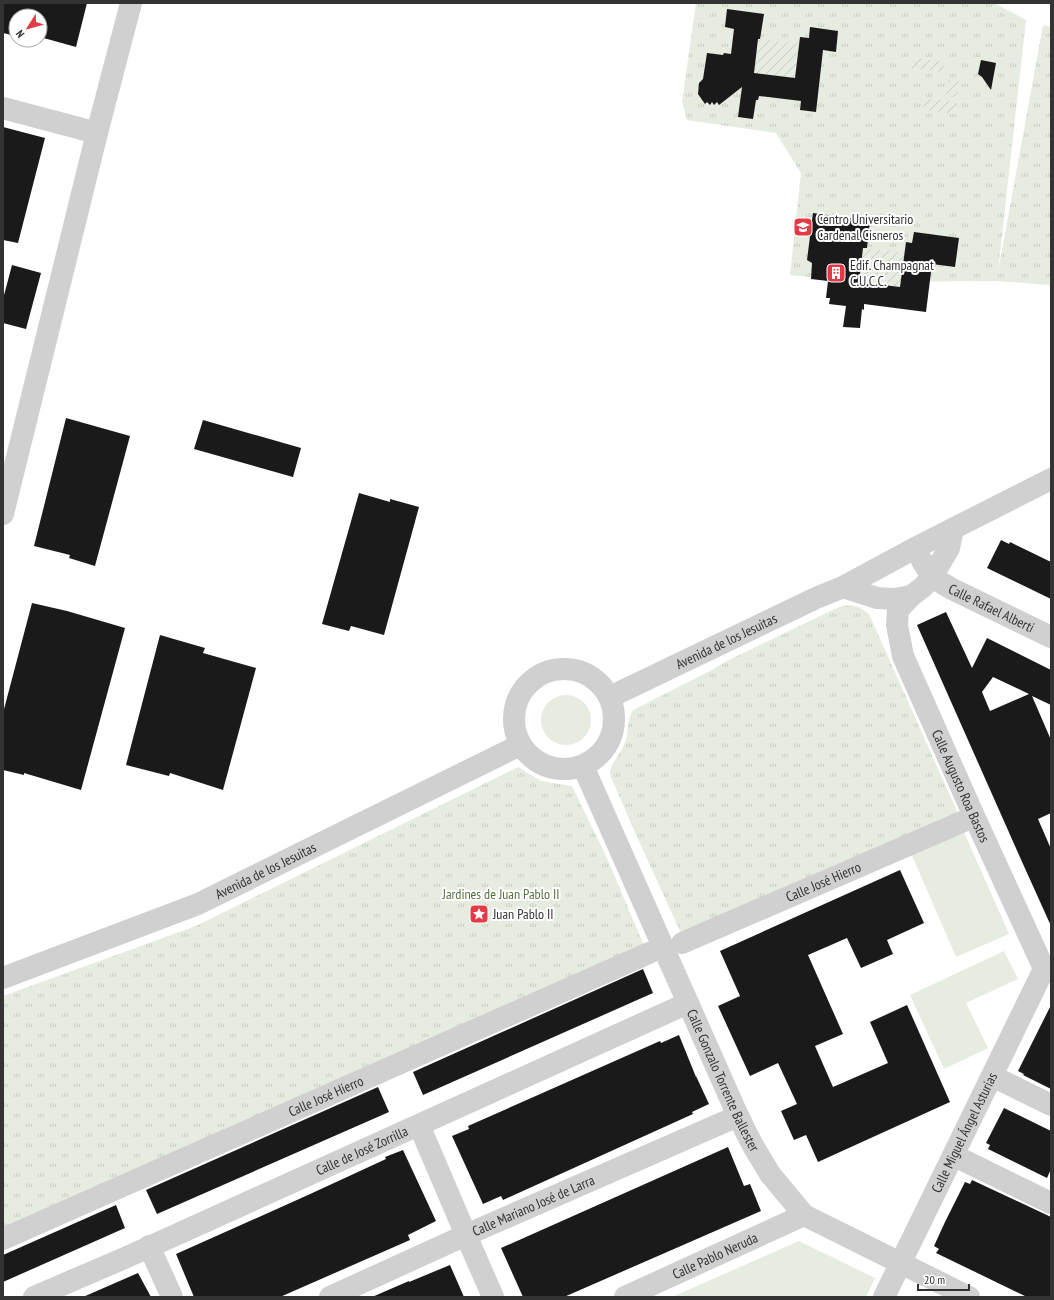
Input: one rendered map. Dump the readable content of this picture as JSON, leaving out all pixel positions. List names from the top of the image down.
{
  "streets": {
    "street": [
      "Calle Rafael Alberti",
      "Avenida de los Jesuitas",
      "Calle Augusto Roa Bastos",
      "Calle José Hierro",
      "Calle Gonzalo Torrente Ballester",
      "Calle Miguel Ángel Asturias",
      "Calle de José Zorrilla",
      "Calle Mariano José de Larra",
      "Calle Pablo Neruda"
    ]
  },
  "crossings": [
    ["Calle Rafael Alberti", "Avenida de los Jesuitas"],
    ["Calle Rafael Alberti", "Calle Augusto Roa Bastos"],
    ["Avenida de los Jesuitas", "Calle Augusto Roa Bastos"],
    ["Avenida de los Jesuitas", "Calle Gonzalo Torrente Ballester"],
    ["Calle Augusto Roa Bastos", "Calle Miguel Ángel Asturias"],
    ["Calle Gonzalo Torrente Ballester", "Calle Miguel Ángel Asturias"],
    ["Calle Gonzalo Torrente Ballester", "Calle de José Zorrilla"],
    ["Calle Gonzalo Torrente Ballester", "Calle Mariano José de Larra"],
    ["Calle Gonzalo Torrente Ballester", "Calle Pablo Neruda"]
  ],
  "parks": ["Jardines de Juan Pablo II"],
  "places": {
    "school or university": ["Centro Universitario Cardenal Cisneros"],
    "building": ["Edif. Champagnat C.U.C.C."],
    "place": ["Juan Pablo II"]
  },
  "scale_bar": "20 m",
  "north": "bottom left"
}
